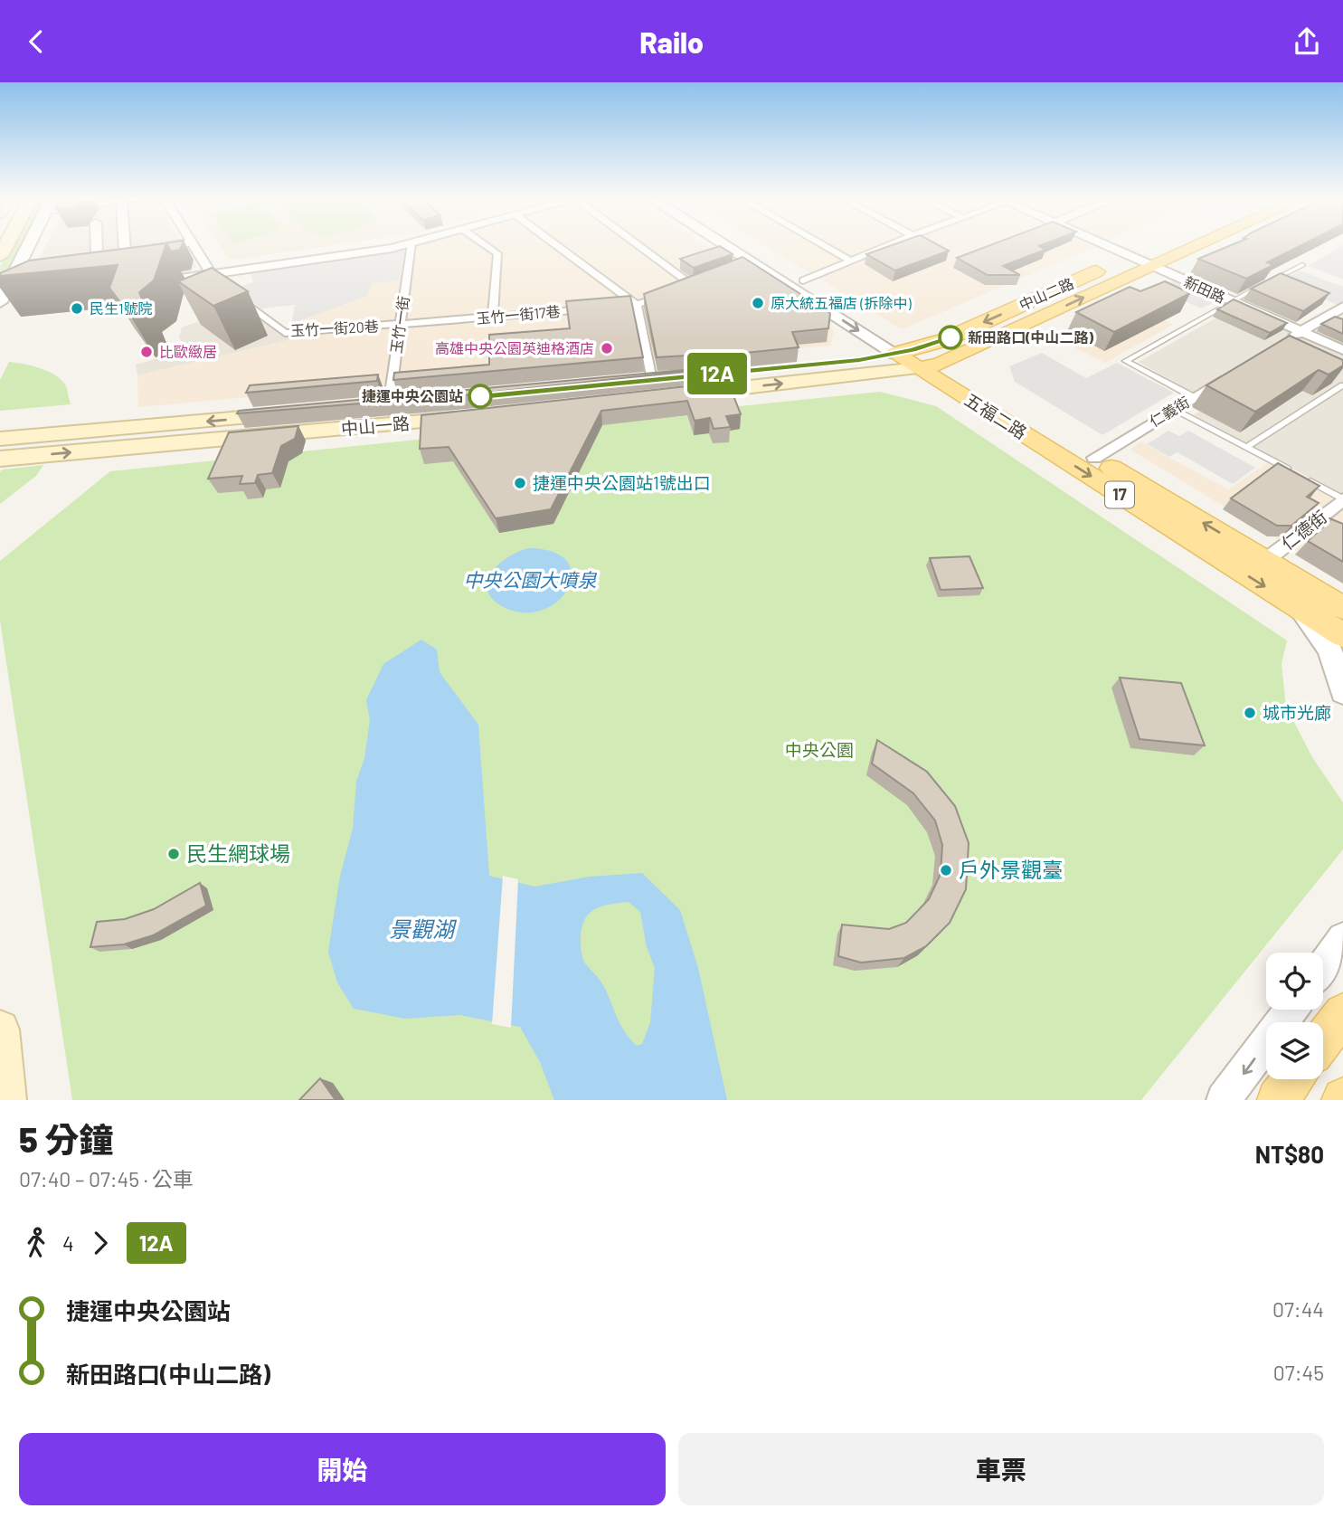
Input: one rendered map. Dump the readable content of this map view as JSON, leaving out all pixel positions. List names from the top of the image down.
{
  "streets": {
    "main road": [
      "中山二路",
      "五福二路",
      "中山一路",
      "17"
    ],
    "street": [
      "新田路",
      "玉竹一街17巷",
      "玉竹一街",
      "玉竹一街20巷",
      "仁義街",
      "仁德街"
    ]
  },
  "crossings": [
    ["新田路", "中山二路"],
    ["中山二路", "五福二路"],
    ["玉竹一街17巷", "玉竹一街"],
    ["玉竹一街17巷", "玉竹一街20巷"],
    ["玉竹一街", "玉竹一街20巷"],
    ["玉竹一街", "中山一路"],
    ["仁義街", "五福二路"],
    ["五福二路", "仁德街"]
  ],
  "water": ["中央公園大噴泉", "景觀湖"],
  "parks": ["中央公園"],
  "places": [
    "原大統五福店 (拆除中)",
    "民生1號院",
    "新田路口(中山二路)",
    "高雄中央公園英迪格酒店",
    "比歐緻居",
    "捷運中央公園站",
    "捷運中央公園站1號出口",
    "城市光廊",
    "民生網球場",
    "戶外景觀臺"
  ],
  "lines": ["bus line 12A"],
  "page": {
    "header": "Railo",
    "on_map": "12A",
    "heading": ["5 分鐘", "07:40 – 07:45 · 公車", "NT$80"],
    "legs": ["4", "12A"],
    "list": [
      {
        "name": "捷運中央公園站",
        "value": "07:44"
      },
      {
        "name": "新田路口(中山二路)",
        "value": "07:45"
      }
    ],
    "buttons": ["開始", "車票"]
  }
}
